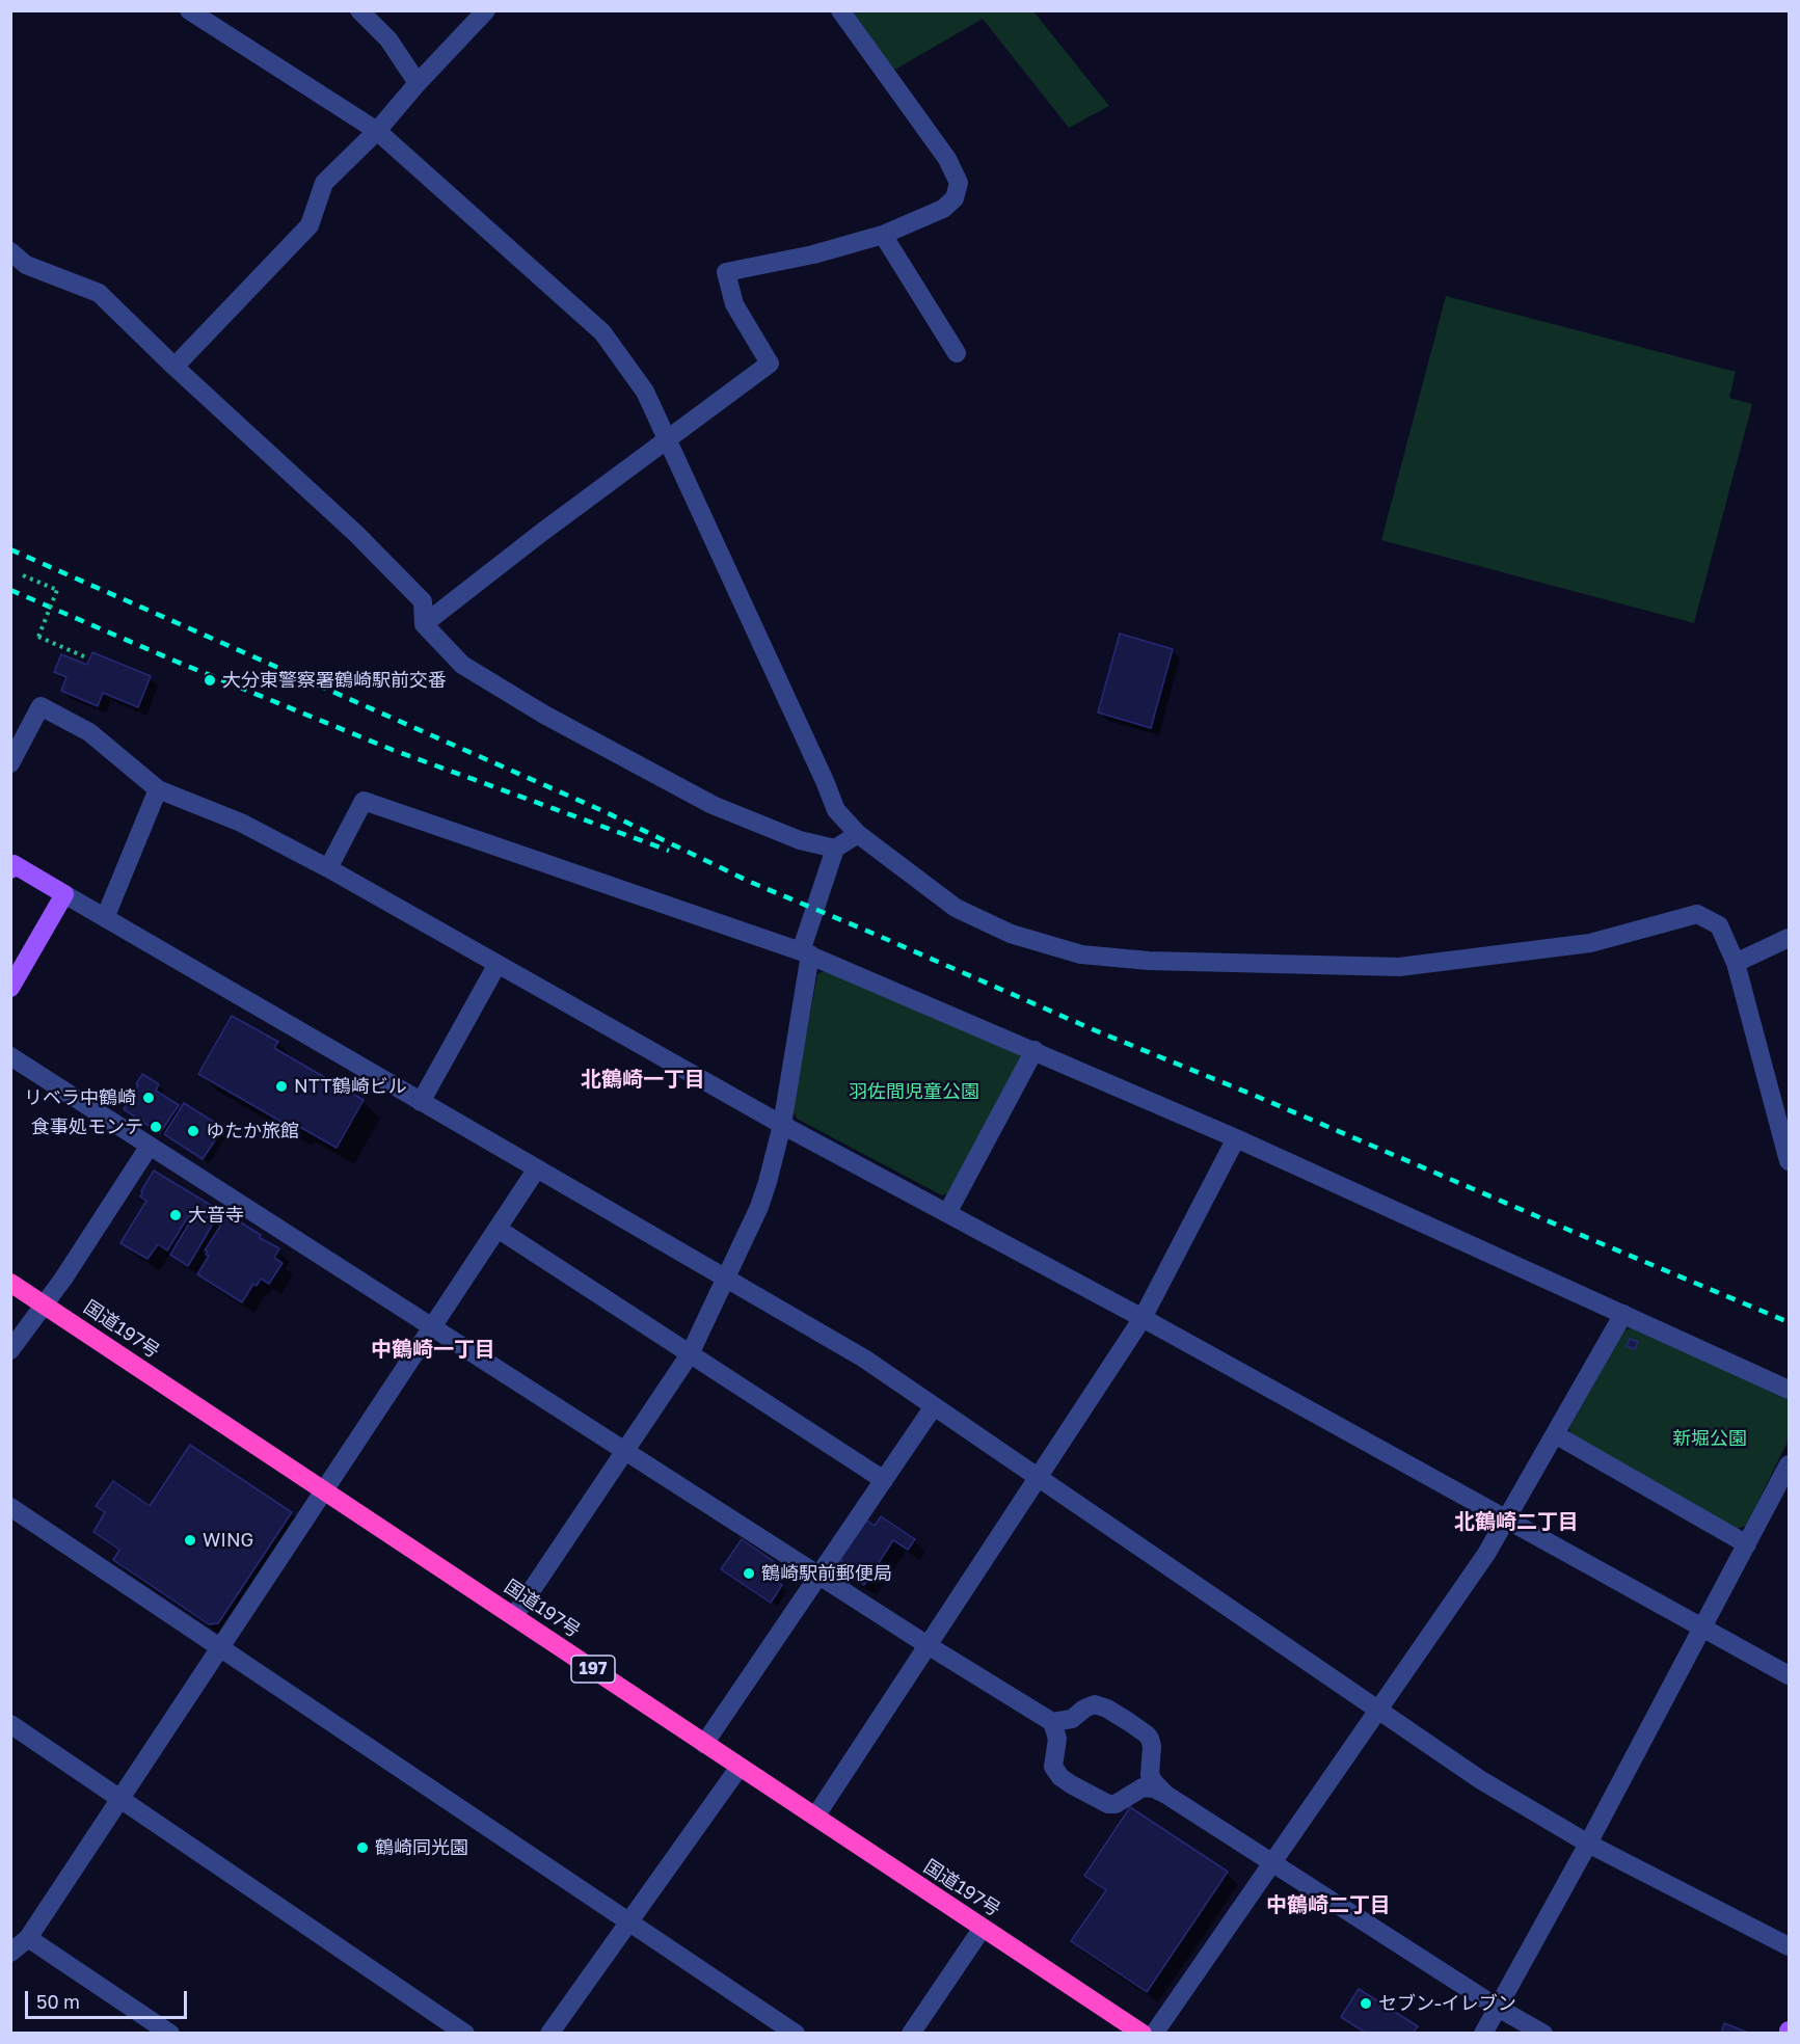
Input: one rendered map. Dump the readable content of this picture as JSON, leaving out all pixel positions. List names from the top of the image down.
{
  "streets": {
    "highway": ["国道197号", "197"]
  },
  "districts": [
    "北鶴崎一丁目",
    "中鶴崎一丁目",
    "北鶴崎二丁目",
    "中鶴崎二丁目"
  ],
  "parks": ["羽佐間児童公園", "新堀公園"],
  "places": [
    "大分東警察署鶴崎駅前交番",
    "NTT鶴崎ビル",
    "リベラ中鶴崎",
    "食事処モンテ",
    "ゆたか旅館",
    "大音寺",
    "WING",
    "鶴崎駅前郵便局",
    "鶴崎同光園",
    "セブン-イレブン"
  ],
  "scale_bar": "50 m"
}
